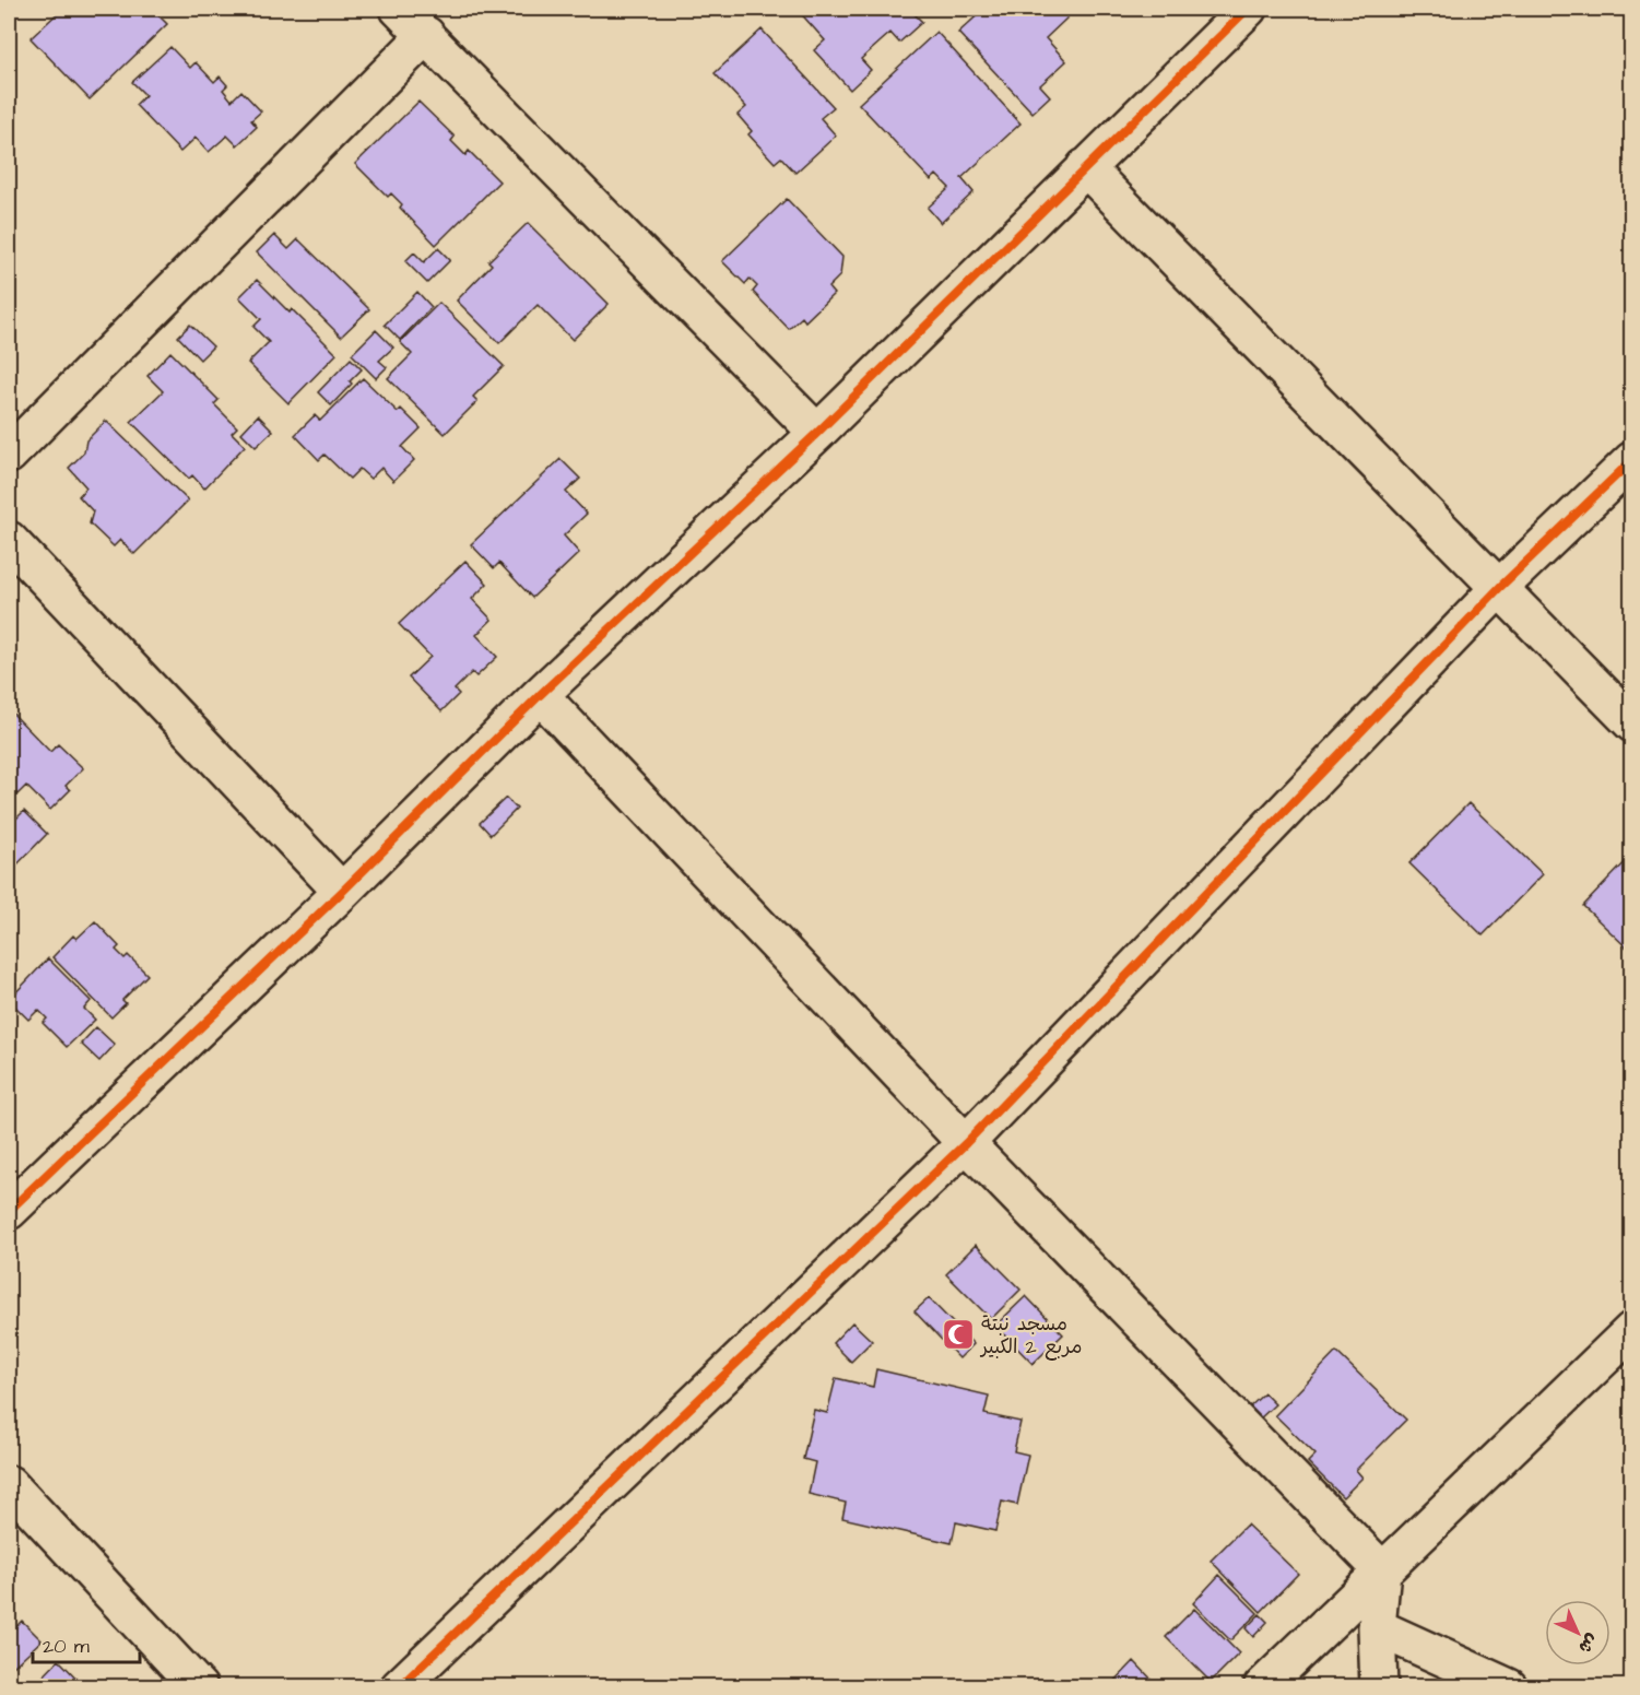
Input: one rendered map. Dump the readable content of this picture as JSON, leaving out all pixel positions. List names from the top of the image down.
{
  "places": {
    "mosque": ["مسجد نبتة مربع 2 الكبير"]
  },
  "scale_bar": "20 m",
  "north": "bottom right"
}
